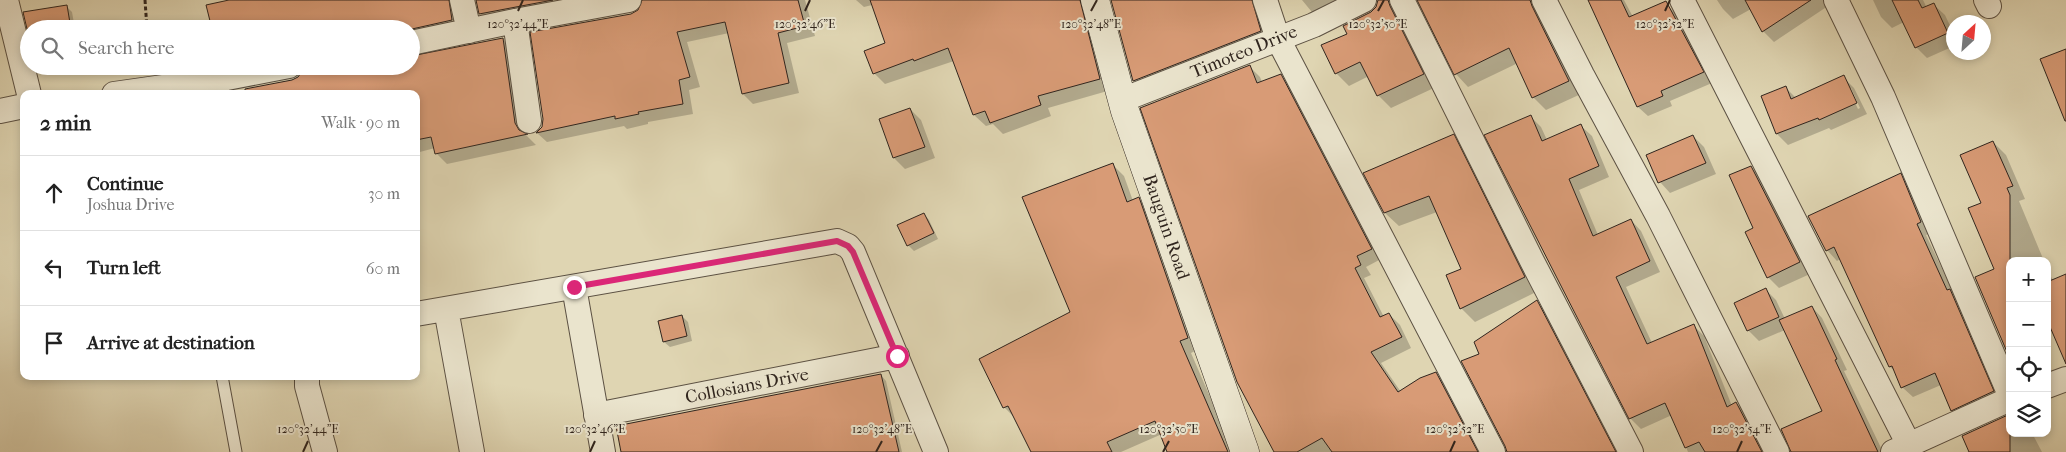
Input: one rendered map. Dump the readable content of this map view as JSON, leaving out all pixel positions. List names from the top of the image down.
{
  "streets": {
    "street": ["Timoteo Drive", "Bauguin Road", "Collosians Drive"]
  },
  "crossings": [
    ["Timoteo Drive", "Bauguin Road"]
  ],
  "north": "top right",
  "page": {
    "search": "Search here",
    "heading": ["2 min", "Walk · 90 m"],
    "list": [
      ["Continue", "Joshua Drive", "30 m"],
      ["Turn left", "60 m"],
      "Arrive at destination"
    ],
    "map_buttons": ["+", "−"]
  },
  "coordinates": [
    "120°32'44\"E",
    "120°32'46\"E",
    "120°32'48\"E",
    "120°32'50\"E",
    "120°32'52\"E",
    "120°32'54\"E"
  ]
}
